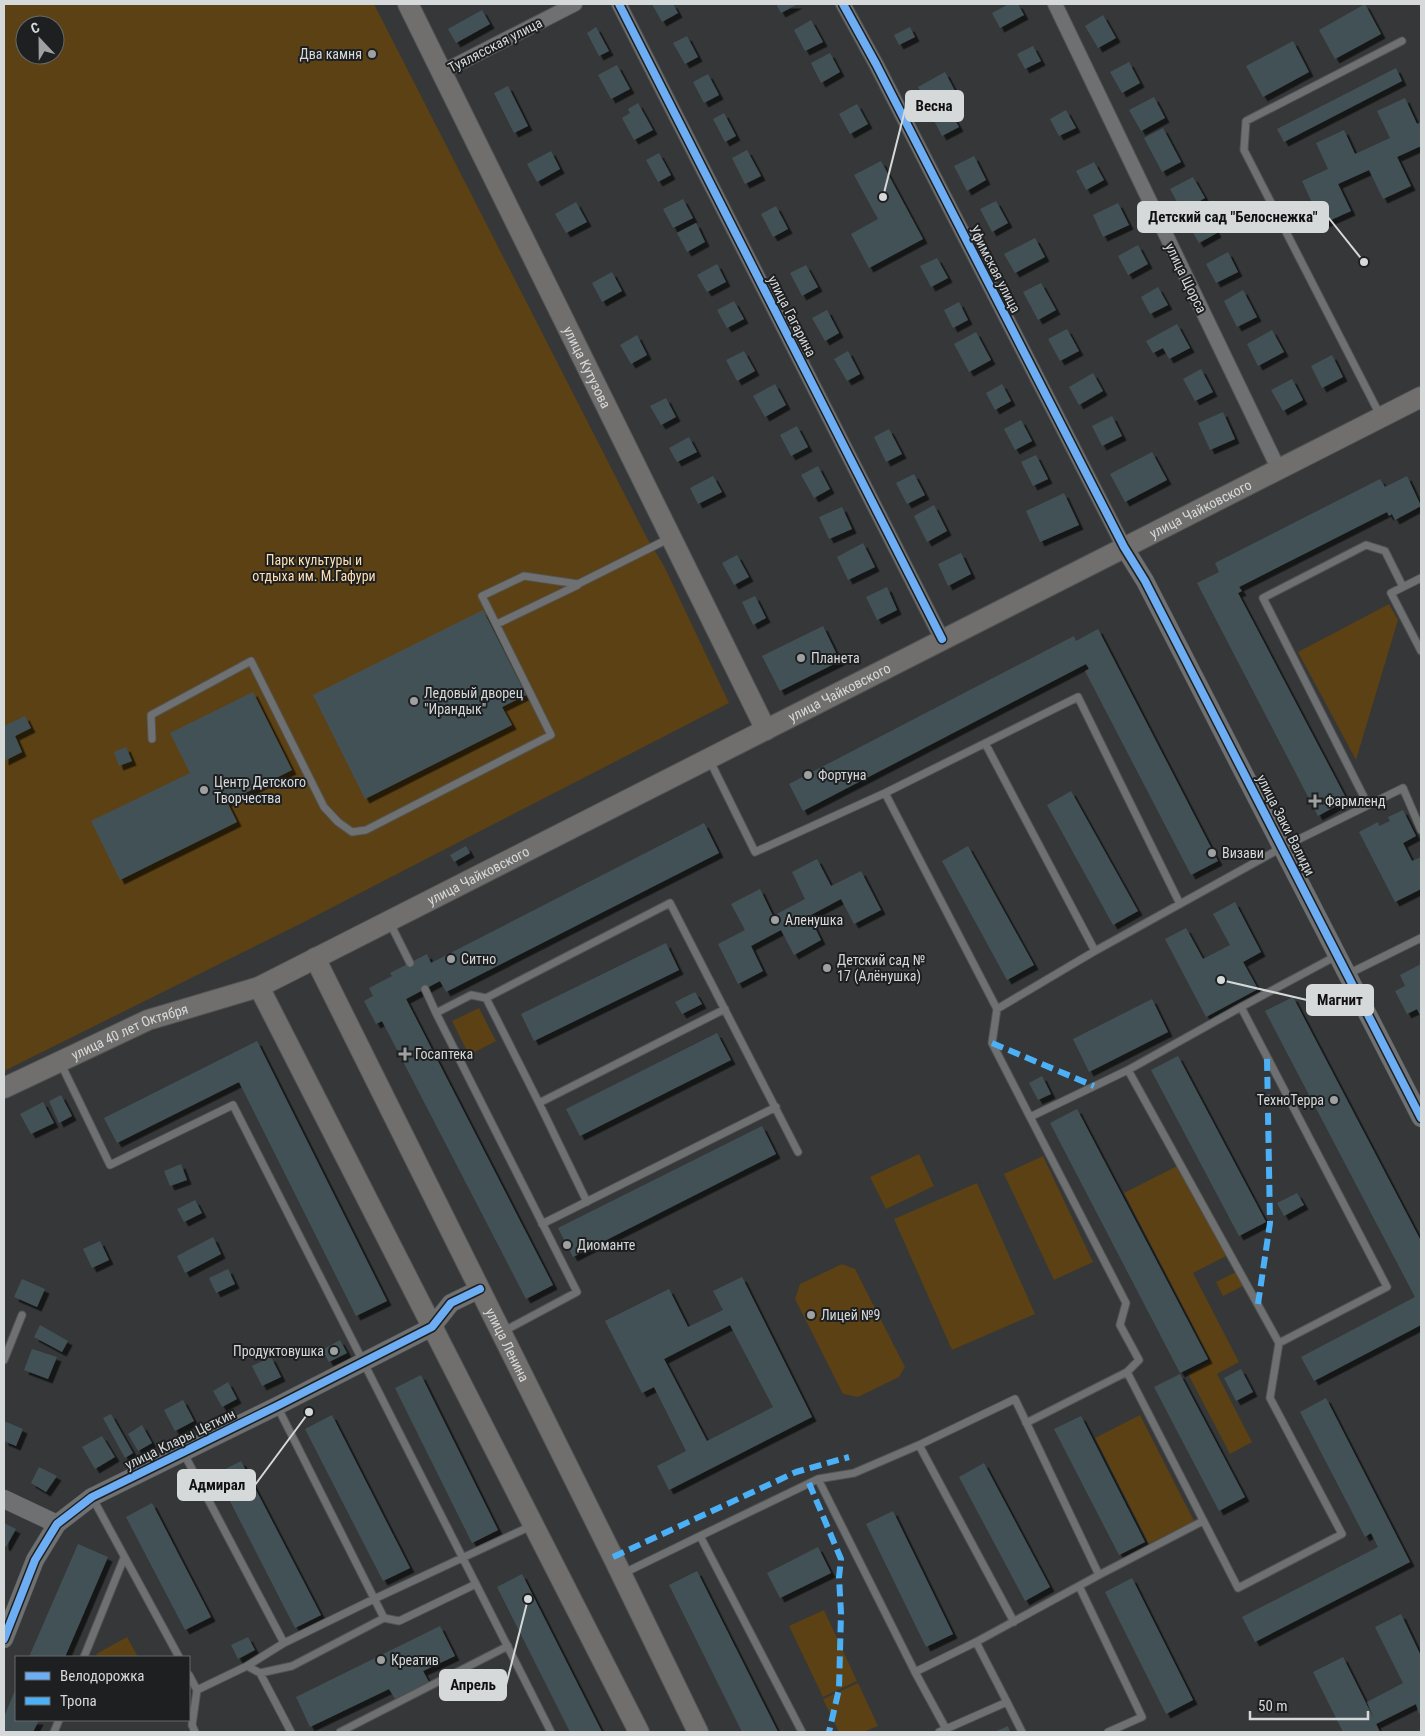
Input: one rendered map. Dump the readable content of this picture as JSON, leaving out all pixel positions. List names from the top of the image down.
{
  "streets": {
    "main road": [
      "улица Кутузова",
      "улица Чайковского",
      "улица 40 лет Октября",
      "улица Ленина"
    ],
    "street": [
      "Туялясская улица",
      "Уфимская улица",
      "улица Щорса",
      "улица Гагарина",
      "улица Заки Валиди",
      "улица Клары Цеткин"
    ]
  },
  "crossings": [
    ["Туялясская улица", "улица Кутузова"],
    ["Уфимская улица", "улица Чайковского"],
    ["Уфимская улица", "улица Заки Валиди"],
    ["улица Щорса", "улица Чайковского"],
    ["улица Гагарина", "улица Чайковского"],
    ["улица Кутузова", "улица Чайковского"],
    ["улица Чайковского", "улица Заки Валиди"],
    ["улица Чайковского", "улица 40 лет Октября"],
    ["улица Чайковского", "улица Ленина"]
  ],
  "parks": ["Парк культуры и отдыха им. М.Гафури"],
  "places": {
    "other": [
      "Два камня",
      "Весна",
      "Детский сад \"Белоснежка\"",
      "Планета",
      "Ледовый дворец \"Ирандык\"",
      "Фортуна",
      "Центр Детского Творчества",
      "Визави",
      "Аленушка",
      "Ситно",
      "Детский сад № 17 (Алёнушка)",
      "Магнит",
      "ТехноТерра",
      "Диоманте",
      "Лицей №9",
      "Продуктовушка",
      "Адмирал",
      "Апрель",
      "Креатив"
    ],
    "health": ["Фармленд", "Госаптека"]
  },
  "legend": ["Велодорожка", "Тропа"],
  "scale_bar": "50 m",
  "north": "top"
}
